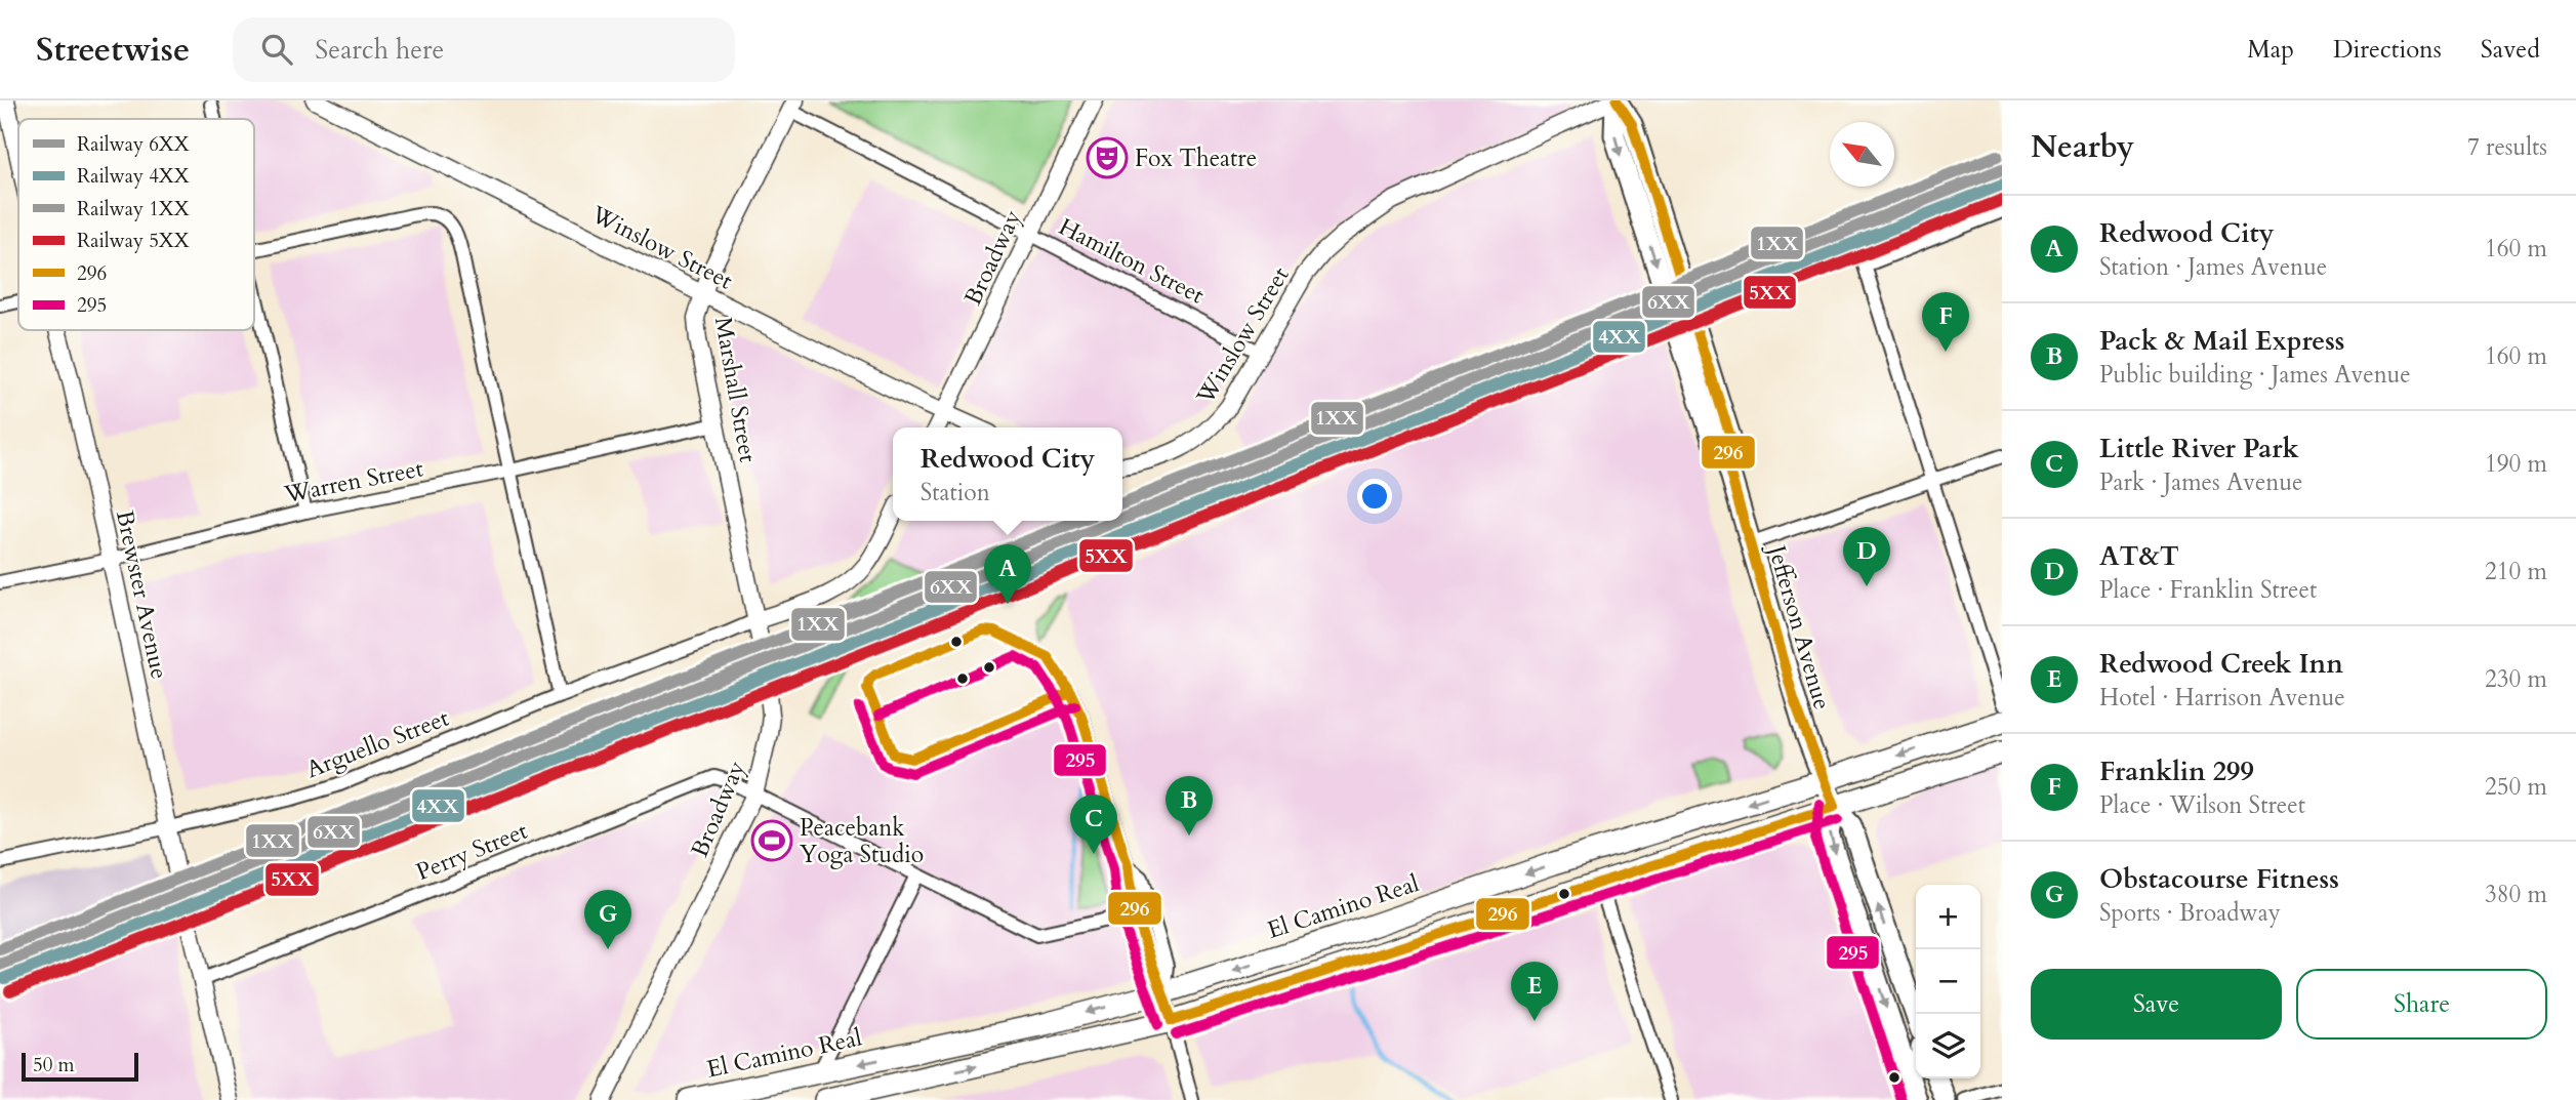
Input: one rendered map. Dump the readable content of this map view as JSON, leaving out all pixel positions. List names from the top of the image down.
{
  "streets": {
    "main road": ["Jefferson Avenue", "El Camino Real"],
    "street": [
      "Winslow Street",
      "Broadway",
      "Hamilton Street",
      "Marshall Street",
      "Warren Street",
      "Brewster Avenue",
      "Arguello Street",
      "Perry Street"
    ]
  },
  "crossings": [
    ["Winslow Street", "Broadway"],
    ["Winslow Street", "Hamilton Street"],
    ["Winslow Street", "Marshall Street"],
    ["Winslow Street", "Jefferson Avenue"],
    ["Broadway", "Hamilton Street"],
    ["Broadway", "Marshall Street"],
    ["Broadway", "Arguello Street"],
    ["Broadway", "Perry Street"],
    ["Hamilton Street", "Marshall Street"],
    ["Marshall Street", "Warren Street"],
    ["Marshall Street", "Arguello Street"],
    ["Warren Street", "Brewster Avenue"],
    ["Brewster Avenue", "Arguello Street"],
    ["Brewster Avenue", "Perry Street"],
    ["Jefferson Avenue", "El Camino Real"]
  ],
  "places": {
    "theatre": ["Fox Theatre"],
    "sports": ["Peacebank Yoga Studio"]
  },
  "lines": [
    "transit line 296",
    "rail line 1XX",
    "rail line 6XX",
    "rail line 4XX",
    "rail line 5XX",
    "transit line 295"
  ],
  "legend": [
    "Railway 6XX",
    "Railway 4XX",
    "Railway 1XX",
    "Railway 5XX",
    "296",
    "295"
  ],
  "scale_bar": "50 m",
  "north": "top left",
  "page": {
    "header": "Streetwise",
    "search": "Search here",
    "nav": ["Map", "Directions", "Saved"],
    "heading": ["Nearby", "7 results"],
    "list": [
      {
        "mark": "A",
        "name": "Redwood City",
        "note": "Station · James Avenue",
        "value": "160 m"
      },
      {
        "mark": "B",
        "name": "Pack & Mail Express",
        "note": "Public building · James Avenue",
        "value": "160 m"
      },
      {
        "mark": "C",
        "name": "Little River Park",
        "note": "Park · James Avenue",
        "value": "190 m"
      },
      {
        "mark": "D",
        "name": "AT&T",
        "note": "Place · Franklin Street",
        "value": "210 m"
      },
      {
        "mark": "E",
        "name": "Redwood Creek Inn",
        "note": "Hotel · Harrison Avenue",
        "value": "230 m"
      },
      {
        "mark": "F",
        "name": "Franklin 299",
        "note": "Place · Wilson Street",
        "value": "250 m"
      },
      {
        "mark": "G",
        "name": "Obstacourse Fitness",
        "note": "Sports · Broadway",
        "value": "380 m"
      }
    ],
    "pins": [
      "F",
      "D",
      "A",
      "B",
      "C",
      "G",
      "E"
    ],
    "popup": ["Redwood City", "Station"],
    "map_buttons": ["+", "−"],
    "buttons": ["Save", "Share"],
    "scale": "50 m"
  }
}
